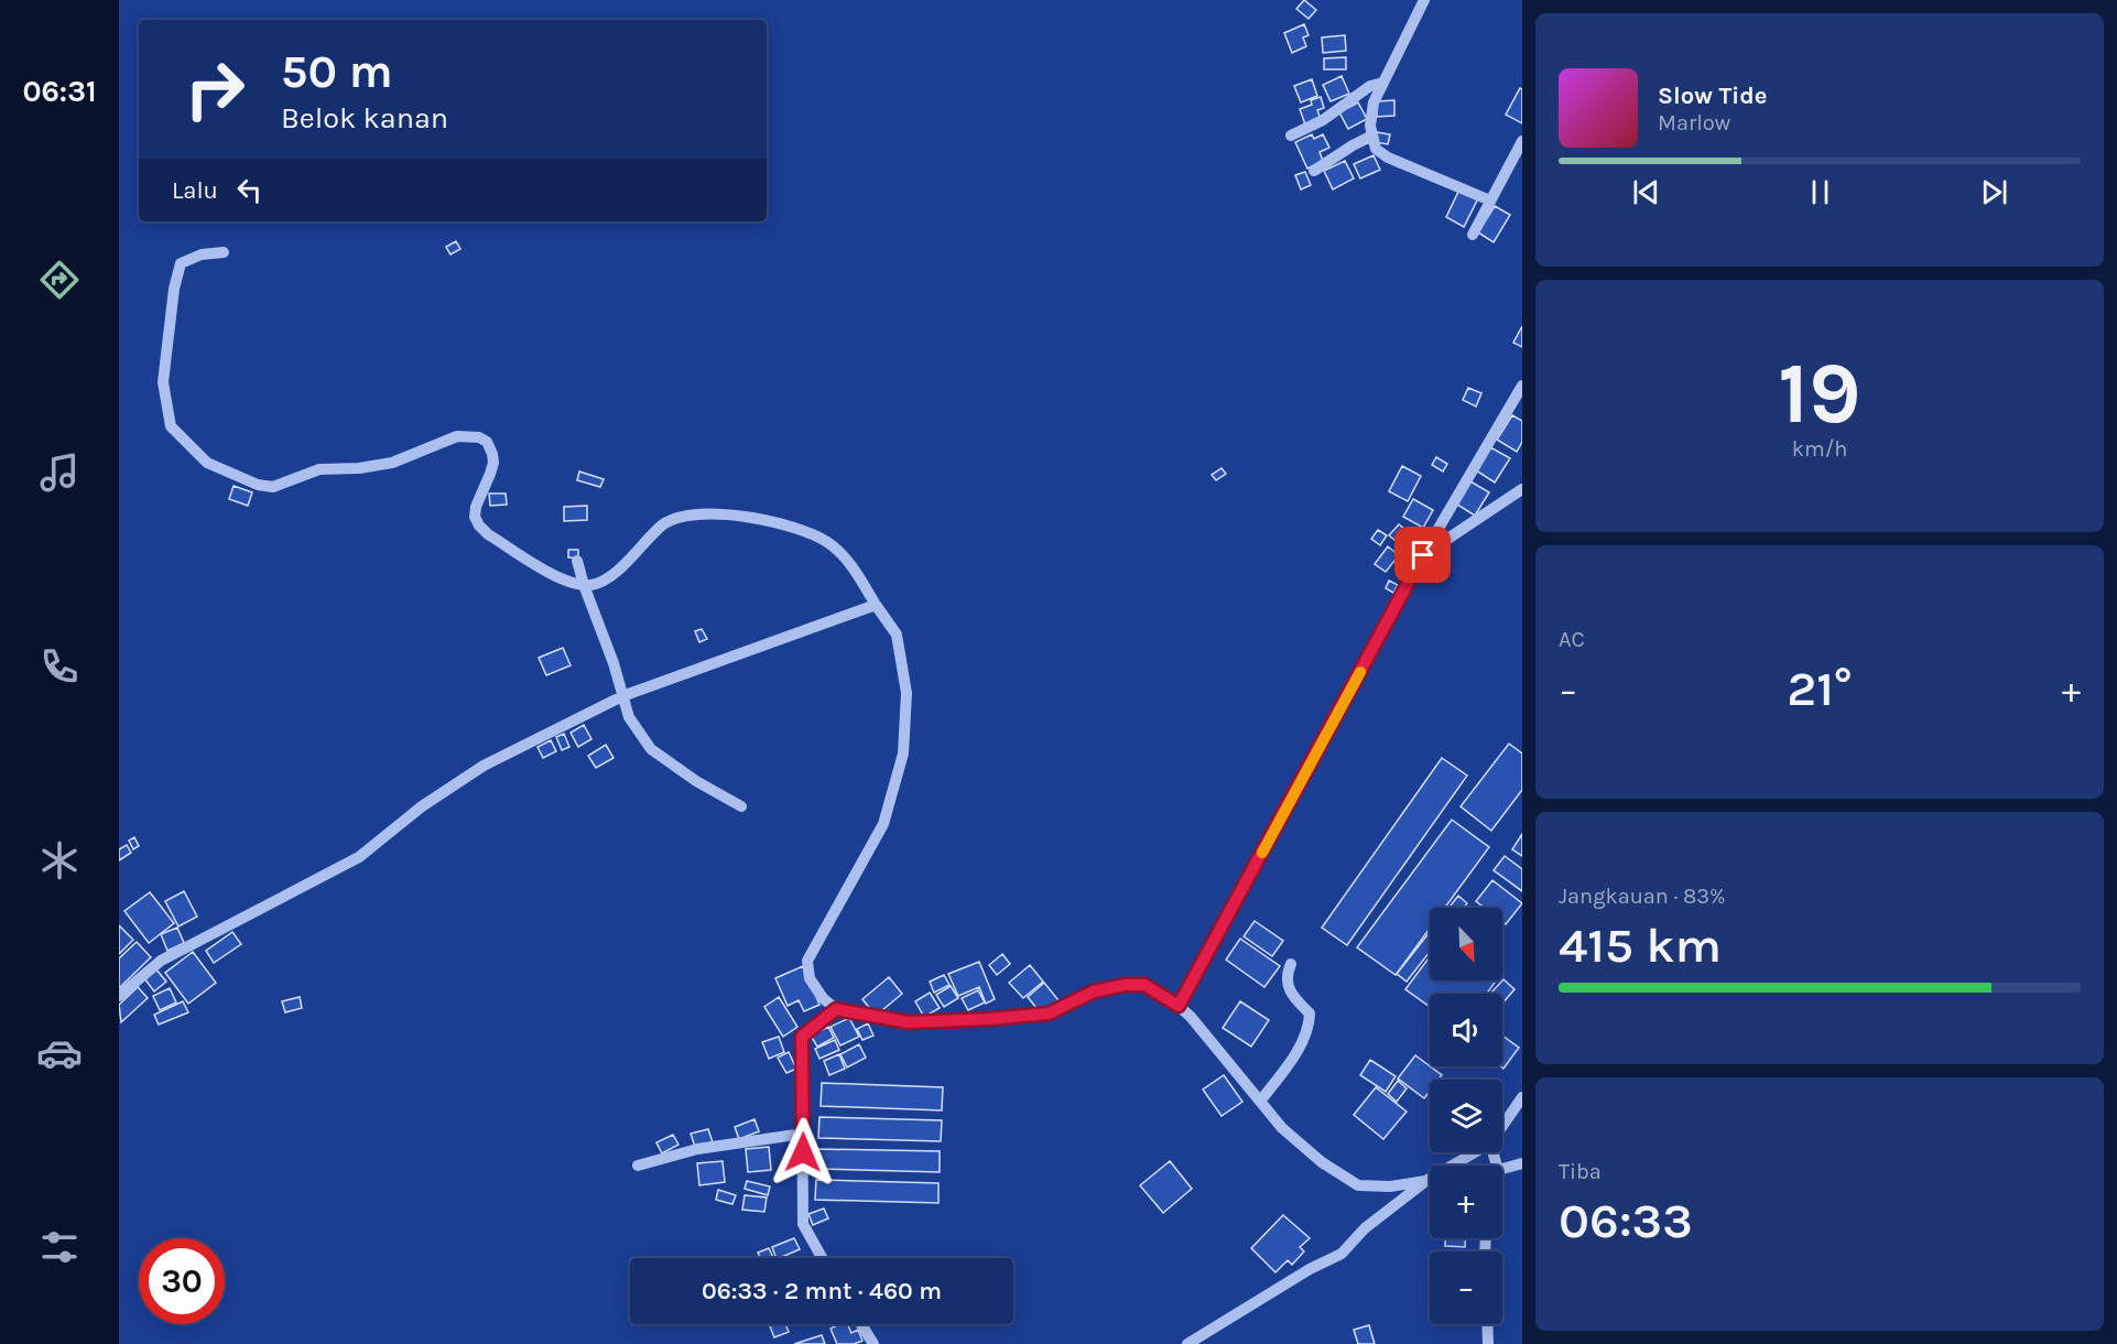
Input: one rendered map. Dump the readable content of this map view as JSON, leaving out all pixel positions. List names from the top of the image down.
{
  "north": "bottom right",
  "page": {
    "tabs": "06:31",
    "turn": ["50 m", "Belok kanan"],
    "song": ["Slow Tide", "Marlow"],
    "then": "Lalu",
    "tile": [
      ["19", "km/h"],
      "AC",
      ["Jangkauan · 83%", "415 km"],
      ["Tiba", "06:33"]
    ],
    "heat": ["−", "21°", "+"],
    "map_buttons": ["+", "−"],
    "limit": "30",
    "trip": "06:33 · 2 mnt · 460 m"
  }
}
